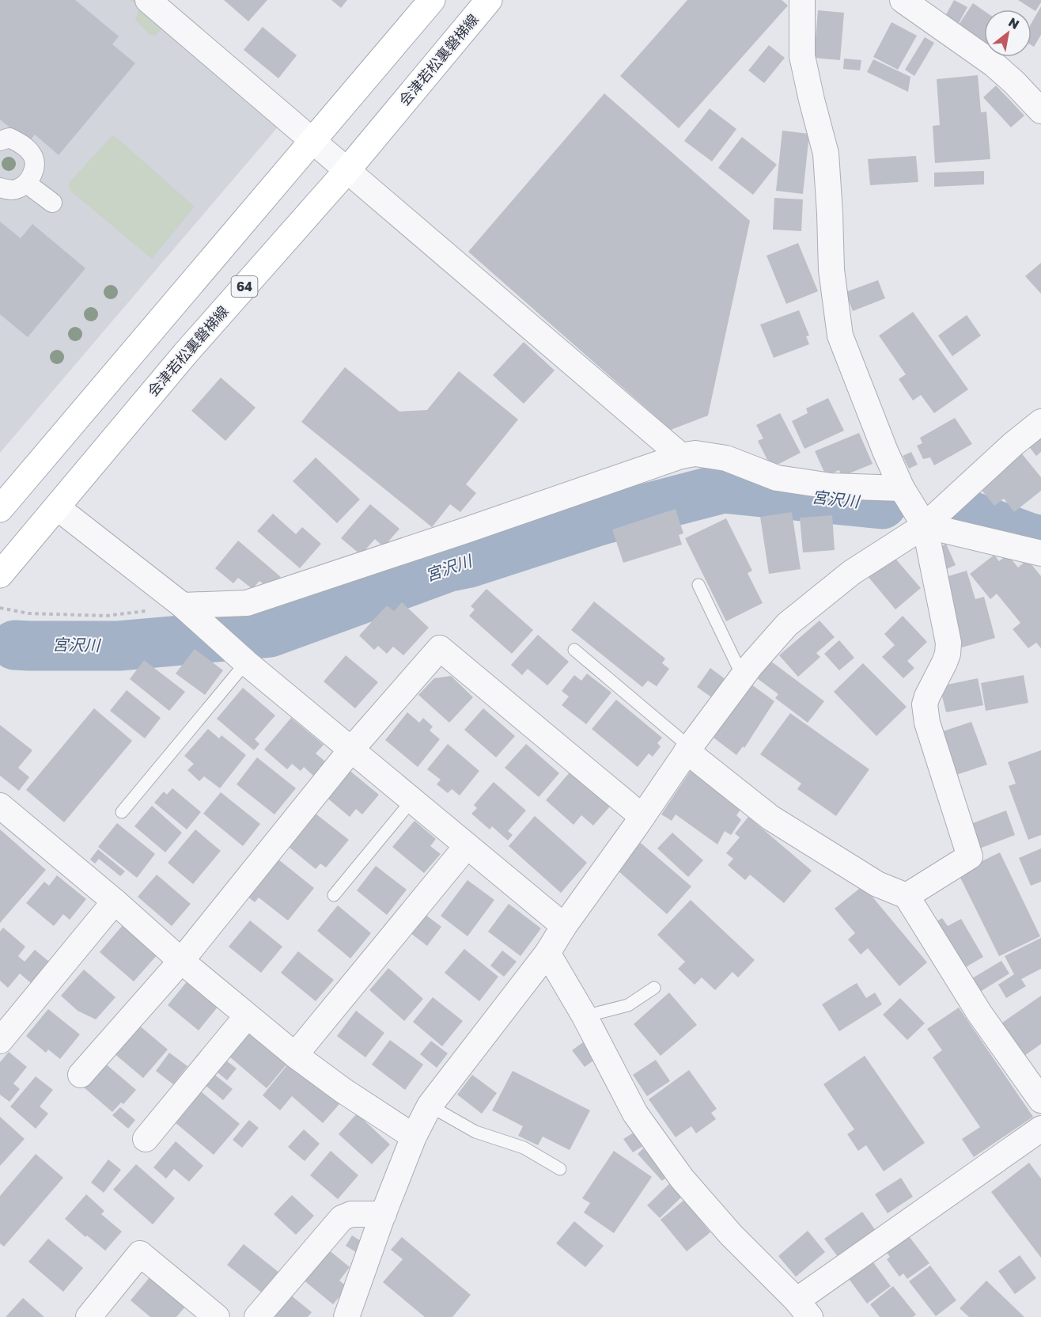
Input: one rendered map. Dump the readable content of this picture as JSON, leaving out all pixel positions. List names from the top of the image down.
{
  "streets": {
    "main road": ["会津若松裏磐梯線", "64"]
  },
  "water": ["宮沢川"],
  "north": "top right"
}
